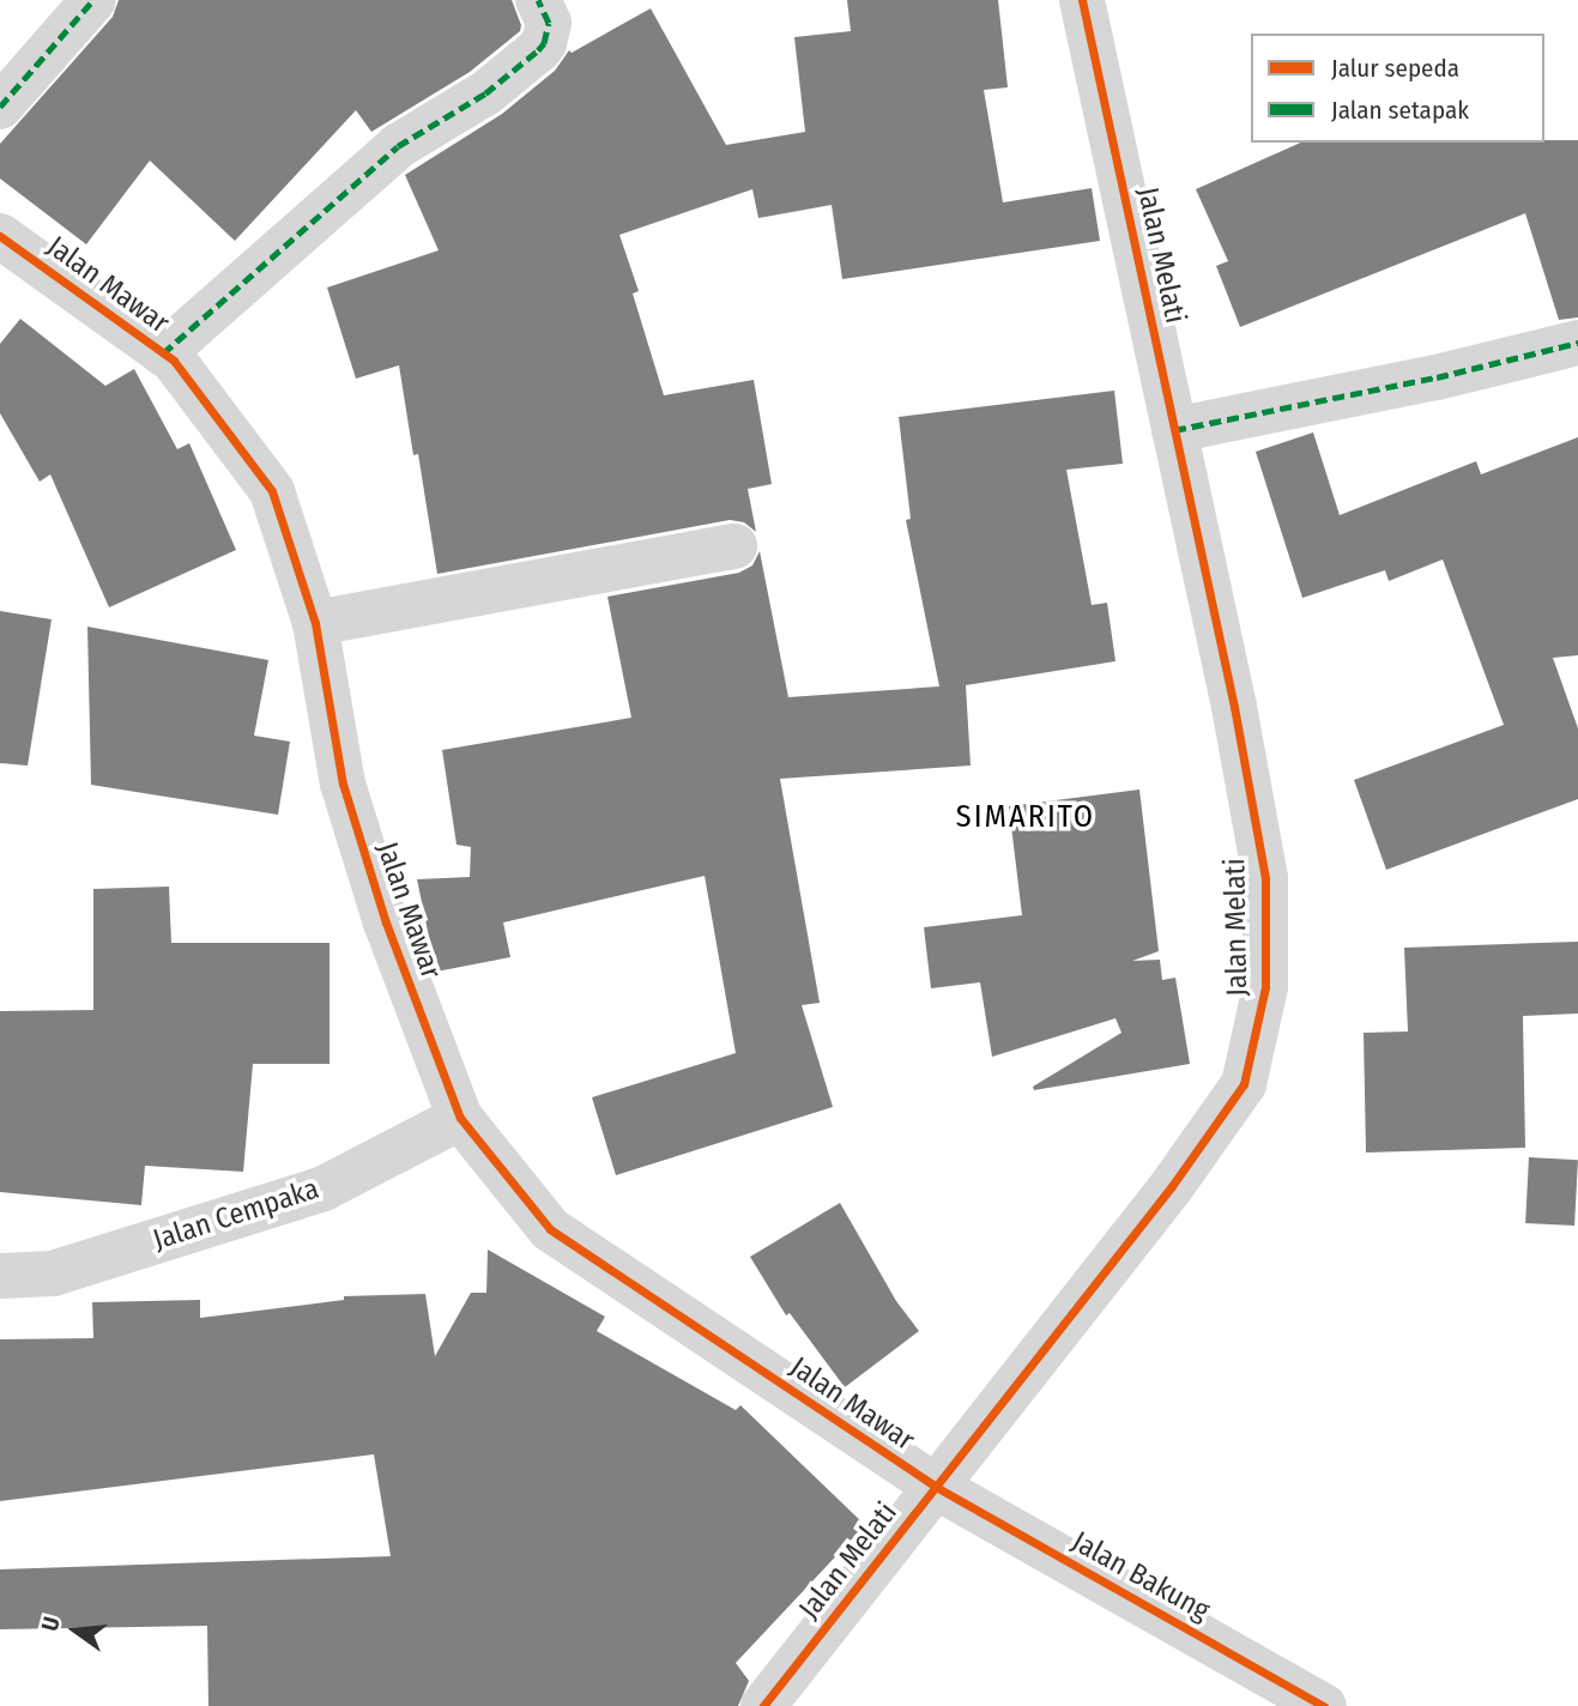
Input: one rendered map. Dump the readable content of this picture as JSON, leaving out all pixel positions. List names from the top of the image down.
{
  "streets": {
    "street": [
      "Jalan Melati",
      "Jalan Mawar",
      "Jalan Cempaka",
      "Jalan Bakung"
    ]
  },
  "crossings": [
    ["Jalan Melati", "Jalan Mawar"],
    ["Jalan Melati", "Jalan Bakung"],
    ["Jalan Mawar", "Jalan Cempaka"],
    ["Jalan Mawar", "Jalan Bakung"]
  ],
  "districts": ["SIMARITO"],
  "legend": ["Jalur sepeda", "Jalan setapak"],
  "north": "left"
}
